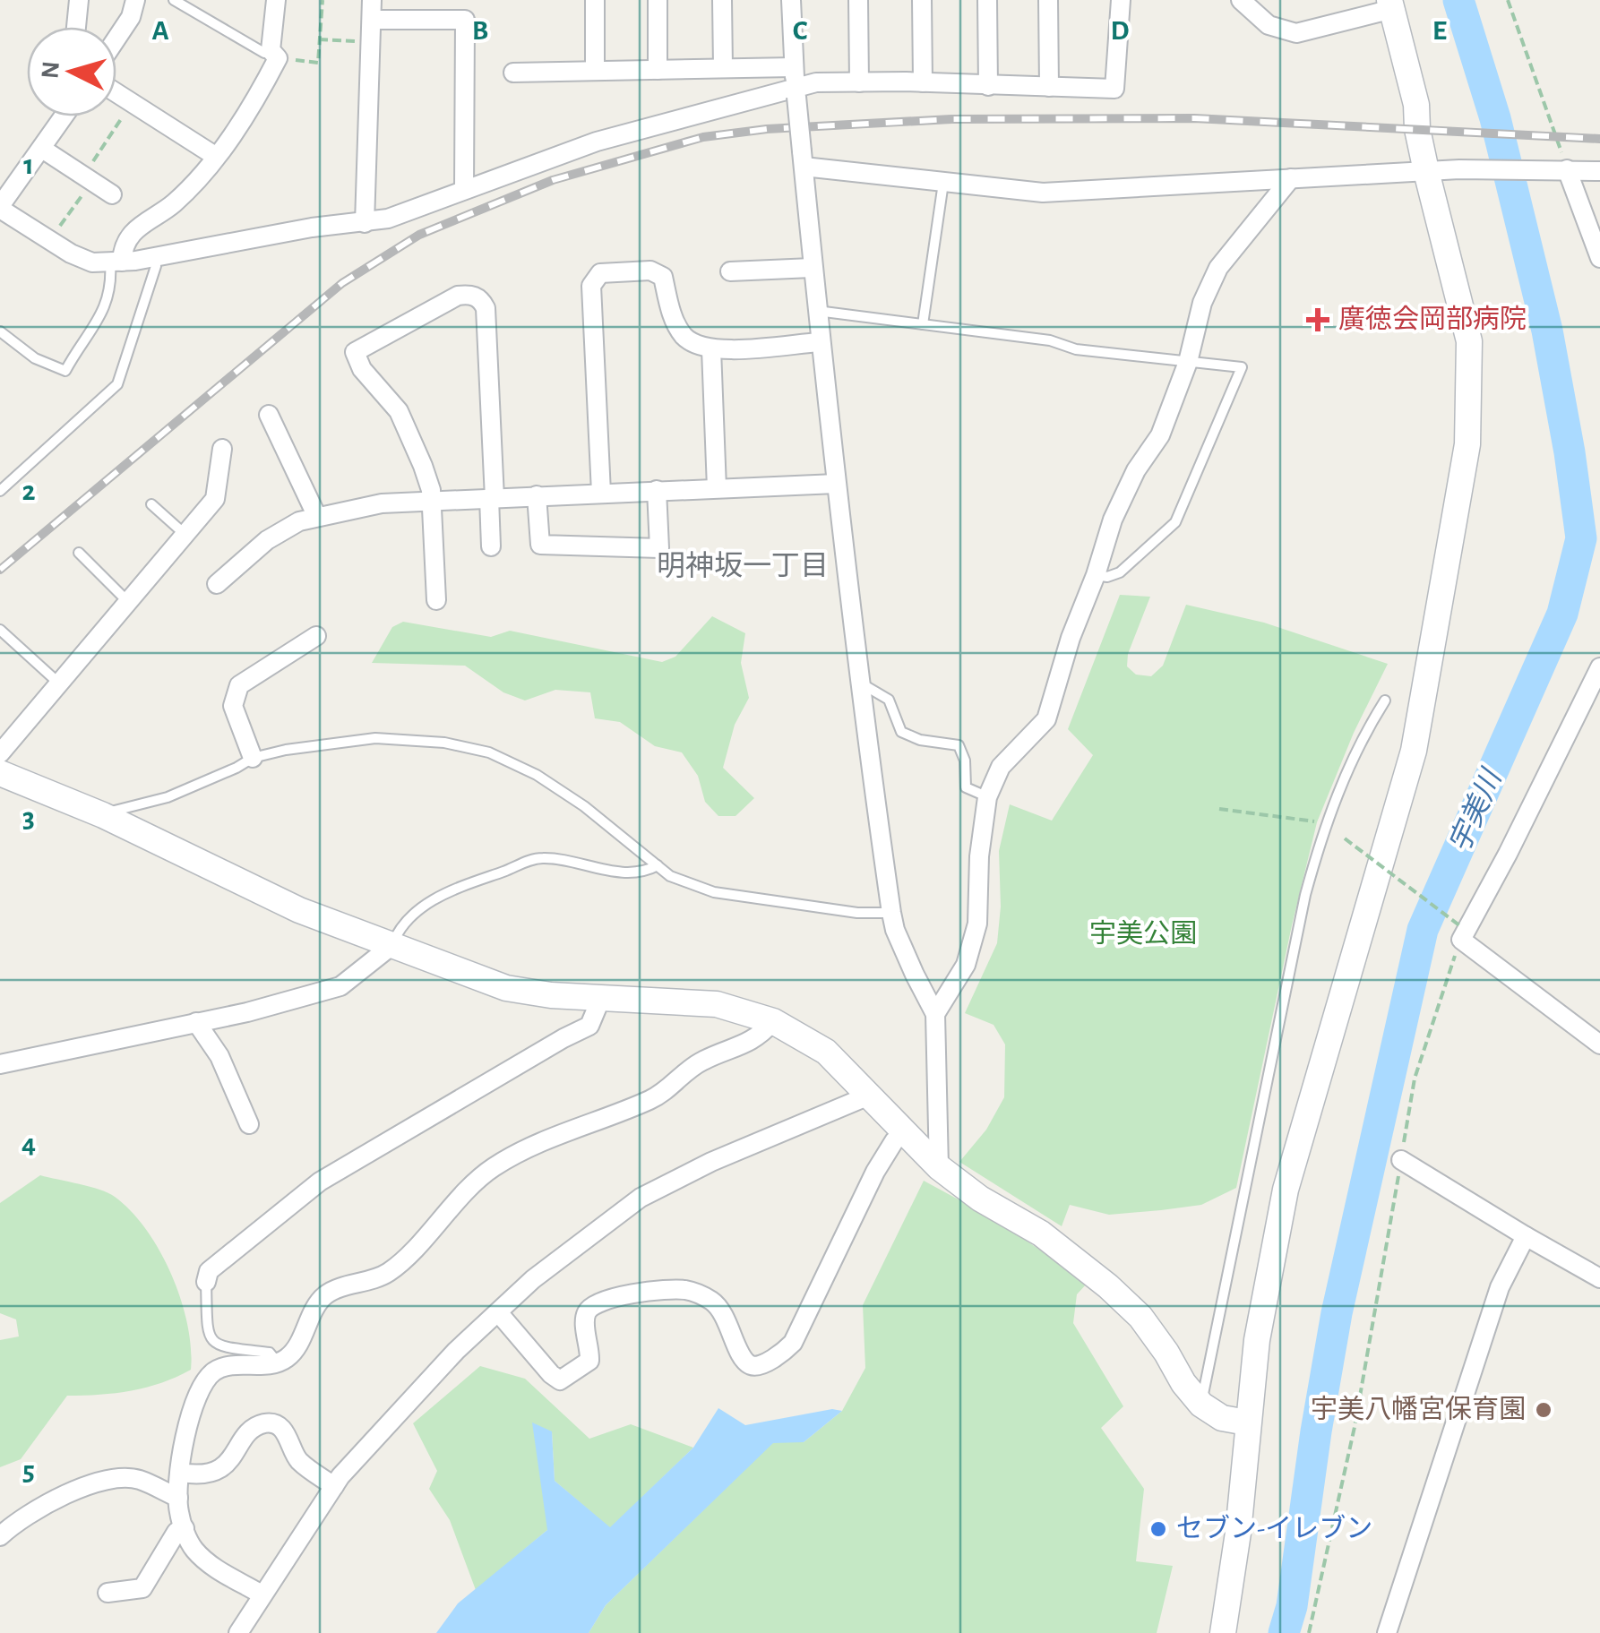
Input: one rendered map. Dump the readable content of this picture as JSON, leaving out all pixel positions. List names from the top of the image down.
{
  "districts": ["明神坂一丁目"],
  "water": ["宇美川"],
  "parks": ["宇美公園"],
  "places": {
    "health": ["廣徳会岡部病院"],
    "other": ["宇美八幡宮保育園", "セブン-イレブン"]
  },
  "north": "left",
  "grid": {
    "columns": [
      "A",
      "B",
      "C",
      "D",
      "E"
    ],
    "rows": [
      "1",
      "2",
      "3",
      "4",
      "5"
    ]
  }
}
